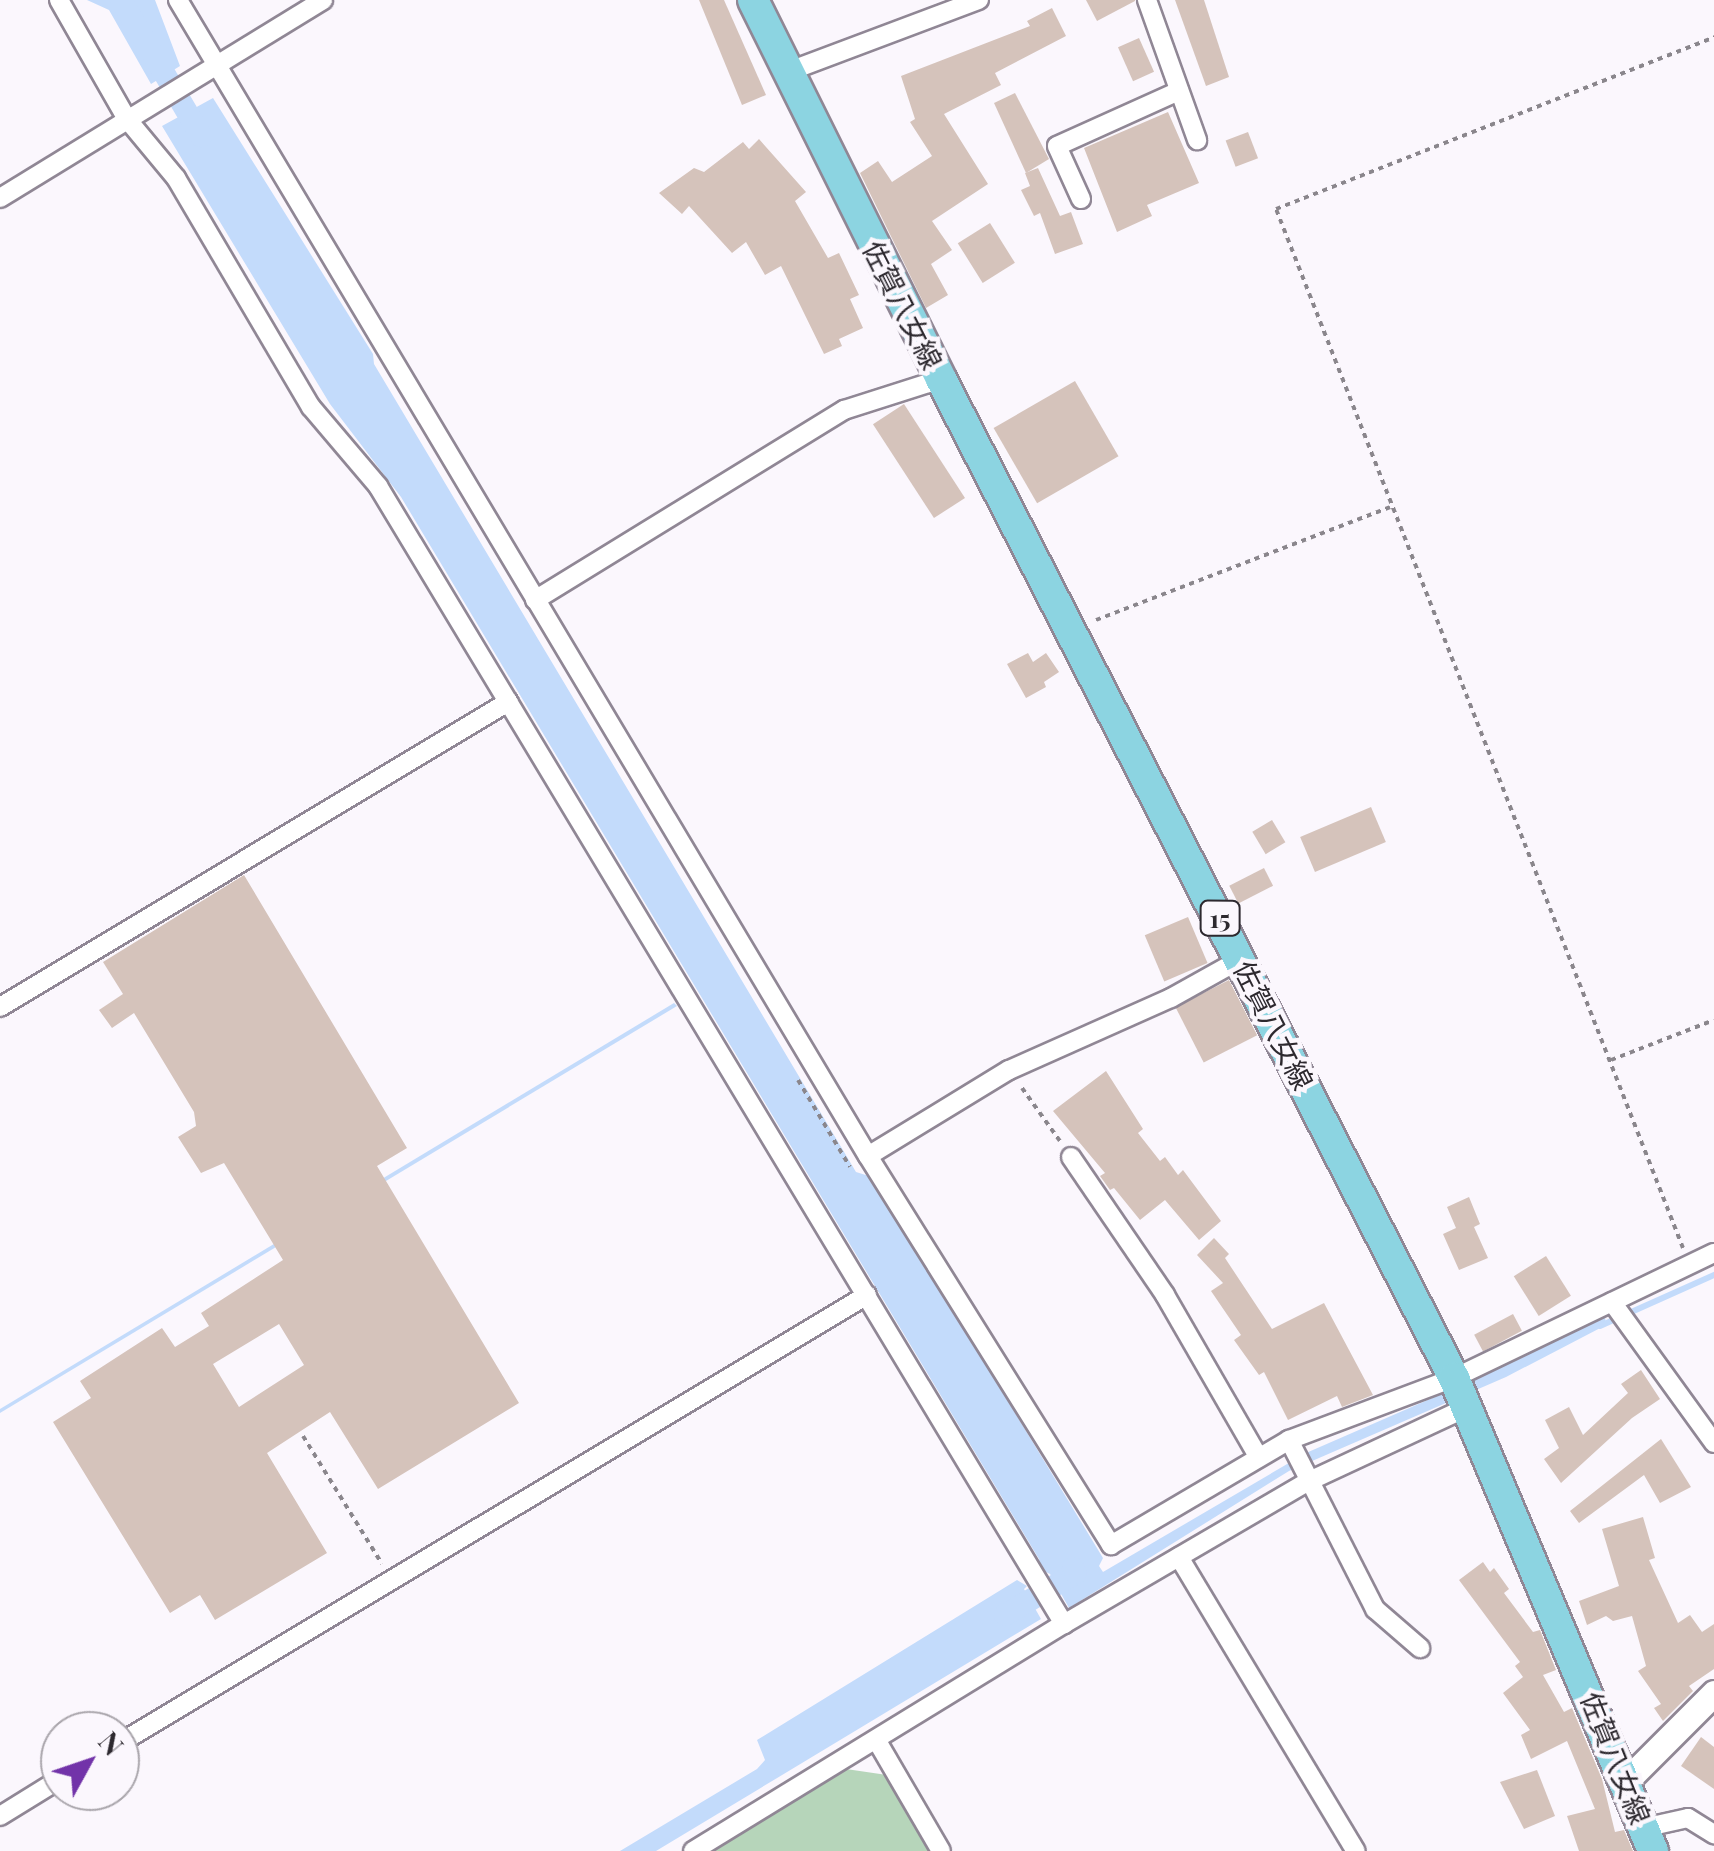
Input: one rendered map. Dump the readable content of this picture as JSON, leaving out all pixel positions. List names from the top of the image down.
{
  "streets": {
    "main road": ["佐賀八女線", "15"]
  },
  "north": "top right"
}
